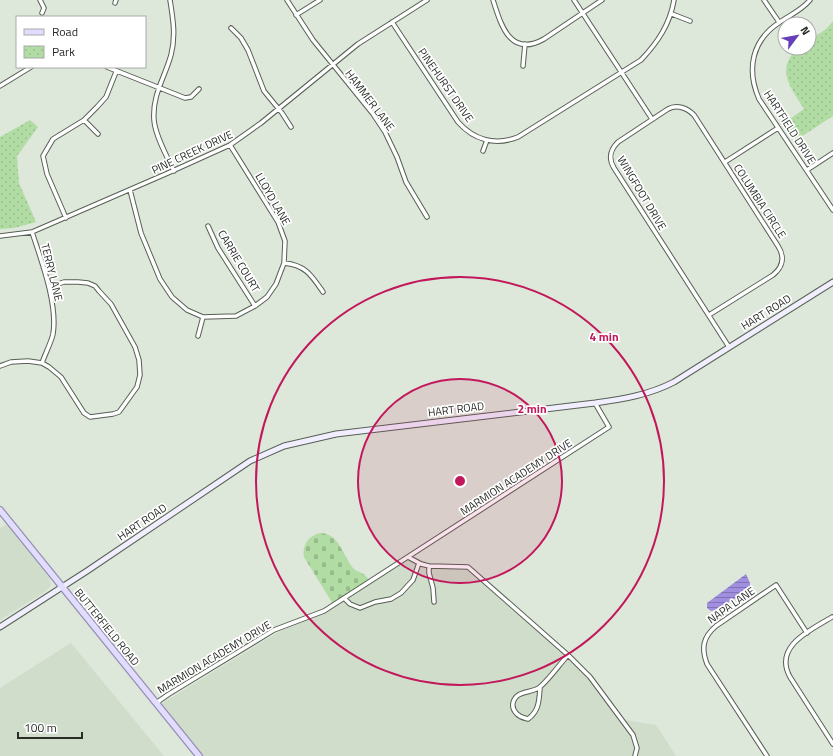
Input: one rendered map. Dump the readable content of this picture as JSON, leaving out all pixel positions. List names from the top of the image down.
{
  "streets": {
    "main road": ["BUTTERFIELD ROAD"],
    "street": [
      "PINEHURST DRIVE",
      "HAMMER LANE",
      "HARTFIELD DRIVE",
      "PINE CREEK DRIVE",
      "WINGFOOT DRIVE",
      "LLOYD LANE",
      "COLUMBIA CIRCLE",
      "CARRIE COURT",
      "TERRY LANE",
      "HART ROAD",
      "MARMION ACADEMY DRIVE",
      "NAPA LANE"
    ]
  },
  "crossings": [
    ["PINEHURST DRIVE", "PINE CREEK DRIVE"],
    ["HAMMER LANE", "PINE CREEK DRIVE"],
    ["PINE CREEK DRIVE", "LLOYD LANE"],
    ["PINE CREEK DRIVE", "TERRY LANE"],
    ["WINGFOOT DRIVE", "COLUMBIA CIRCLE"],
    ["WINGFOOT DRIVE", "HART ROAD"],
    ["LLOYD LANE", "CARRIE COURT"],
    ["HART ROAD", "MARMION ACADEMY DRIVE"],
    ["HART ROAD", "BUTTERFIELD ROAD"],
    ["MARMION ACADEMY DRIVE", "BUTTERFIELD ROAD"]
  ],
  "legend": ["Road", "Park"],
  "scale_bar": "100 m",
  "north": "top right",
  "rings": ["4 min", "2 min"]
}
